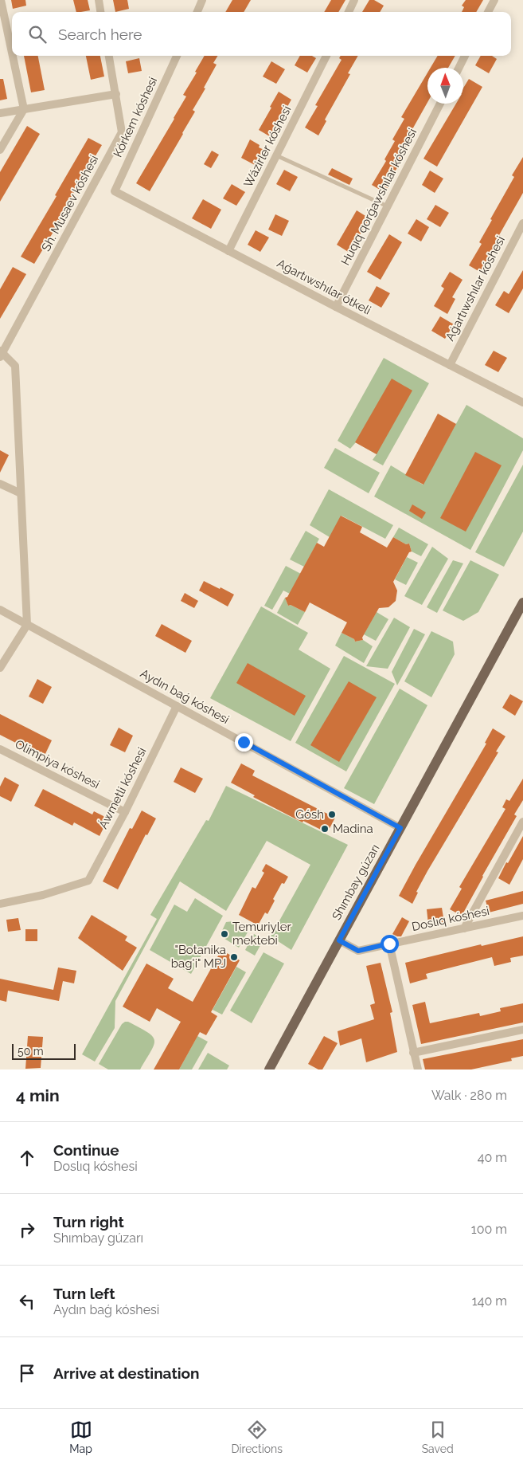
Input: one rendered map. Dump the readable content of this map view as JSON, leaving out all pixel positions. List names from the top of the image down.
{
  "streets": {
    "main road": ["Shımbay gúzarı"],
    "street": [
      "Kórkem kóshesi",
      "Wázirler kóshesi",
      "Huqıq qorǵawshılar kóshesi",
      "Sh. Musaev kóshesi",
      "Aǵartıwshılar ótkeli",
      "Aǵartıwshılar kóshesi",
      "Aydın baǵ kóshesi",
      "Olimpiya kóshesi",
      "Áwmetli kóshesi",
      "Doslıq kóshesi"
    ]
  },
  "crossings": [
    ["Kórkem kóshesi", "Aǵartıwshılar ótkeli"],
    ["Wázirler kóshesi", "Aǵartıwshılar ótkeli"],
    ["Huqıq qorǵawshılar kóshesi", "Aǵartıwshılar ótkeli"],
    ["Aǵartıwshılar ótkeli", "Aǵartıwshılar kóshesi"],
    ["Aydın baǵ kóshesi", "Áwmetli kóshesi"],
    ["Aydın baǵ kóshesi", "Shımbay gúzarı"],
    ["Olimpiya kóshesi", "Áwmetli kóshesi"],
    ["Shımbay gúzarı", "Doslıq kóshesi"]
  ],
  "places": [
    "Gósh",
    "Madina",
    "Temuriyler mektebi",
    "\"Botanika bag'i\" MPJ"
  ],
  "scale_bar": "50 m",
  "north": "top",
  "page": {
    "search": "Search here",
    "scale": "50 m",
    "heading": ["4 min", "Walk · 280 m"],
    "list": [
      ["Continue", "Doslıq kóshesi", "40 m"],
      ["Turn right", "Shımbay gúzarı", "100 m"],
      ["Turn left", "Aydın baǵ kóshesi", "140 m"],
      "Arrive at destination"
    ],
    "nav": ["Map", "Directions", "Saved"]
  }
}
